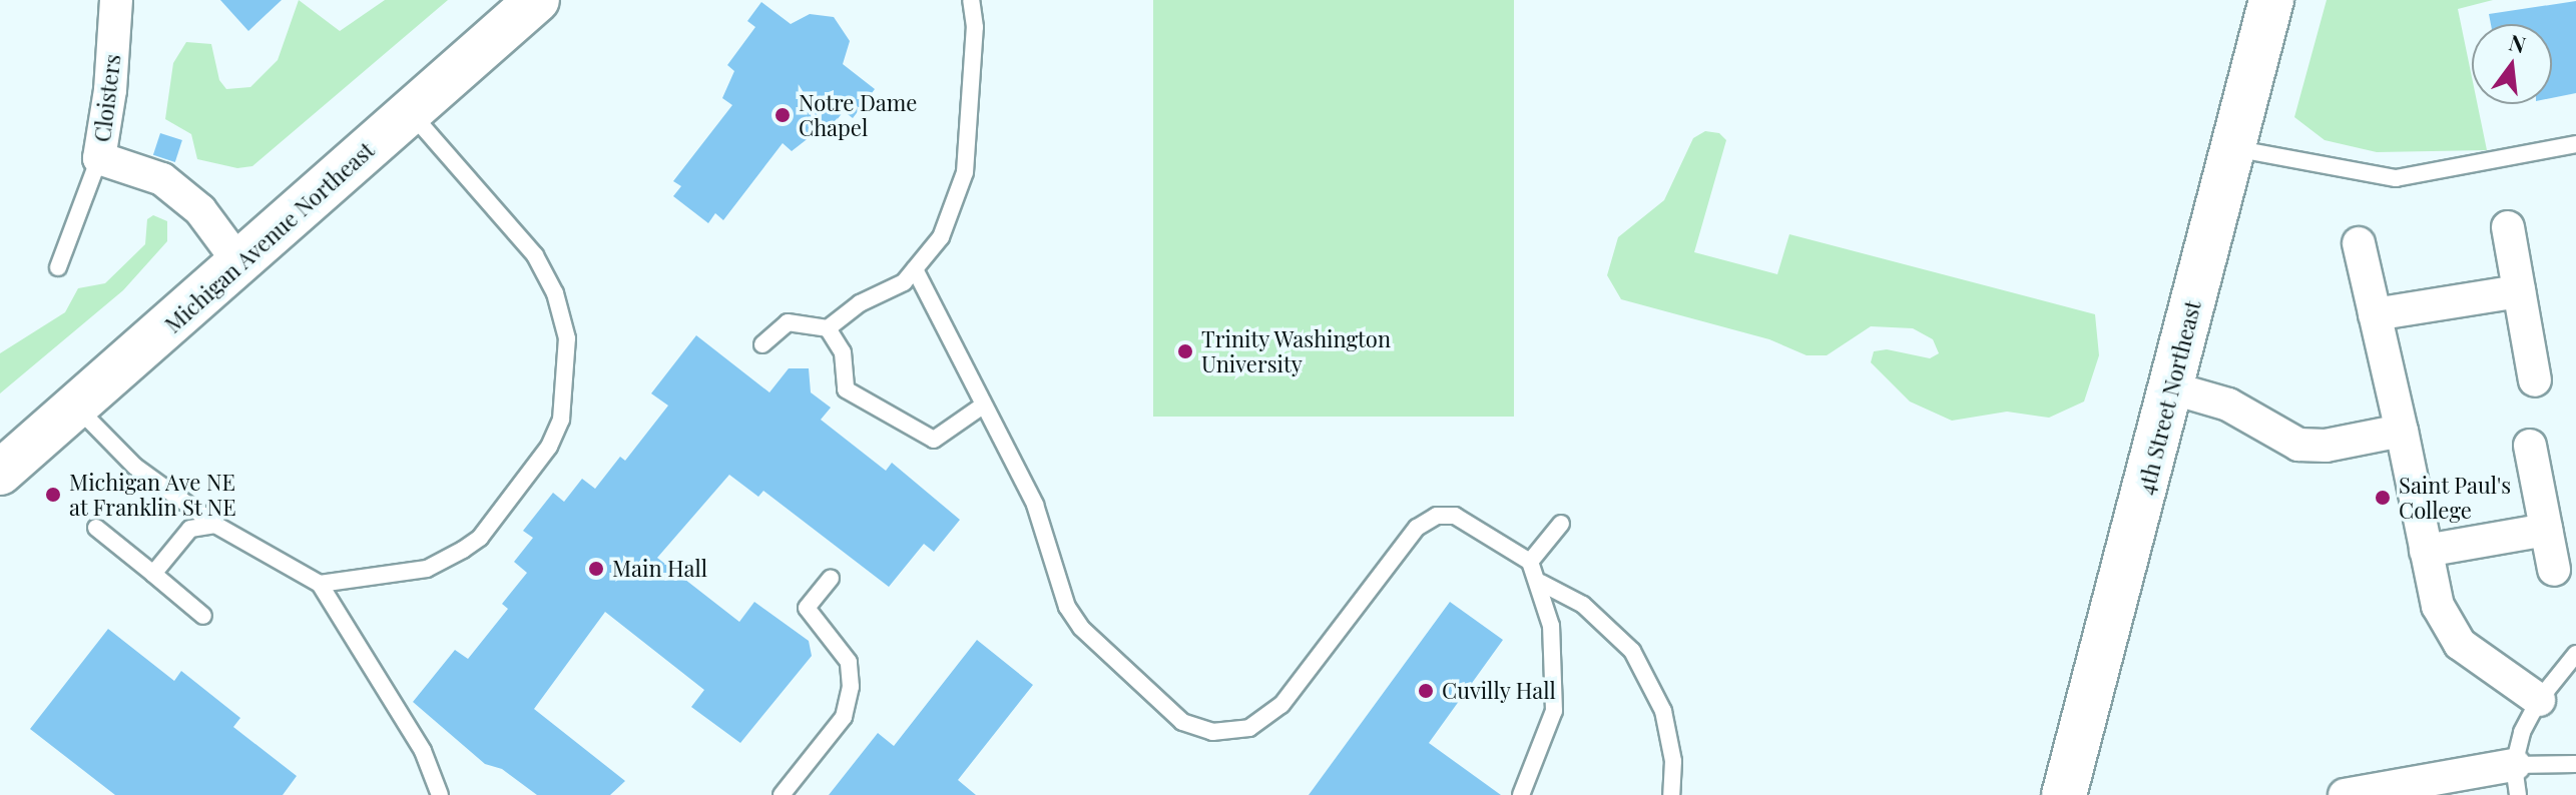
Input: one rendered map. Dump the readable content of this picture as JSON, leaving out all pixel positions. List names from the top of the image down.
{
  "streets": {
    "street": ["Cloisters", "Michigan Avenue Northeast", "4th Street Northeast"]
  },
  "crossings": [
    ["Cloisters", "Michigan Avenue Northeast"]
  ],
  "places": [
    "Notre Dame Chapel",
    "Trinity Washington University",
    "Michigan Ave NE at Franklin St NE",
    "Saint Paul's College",
    "Main Hall",
    "Cuvilly Hall"
  ],
  "north": "top"
}
